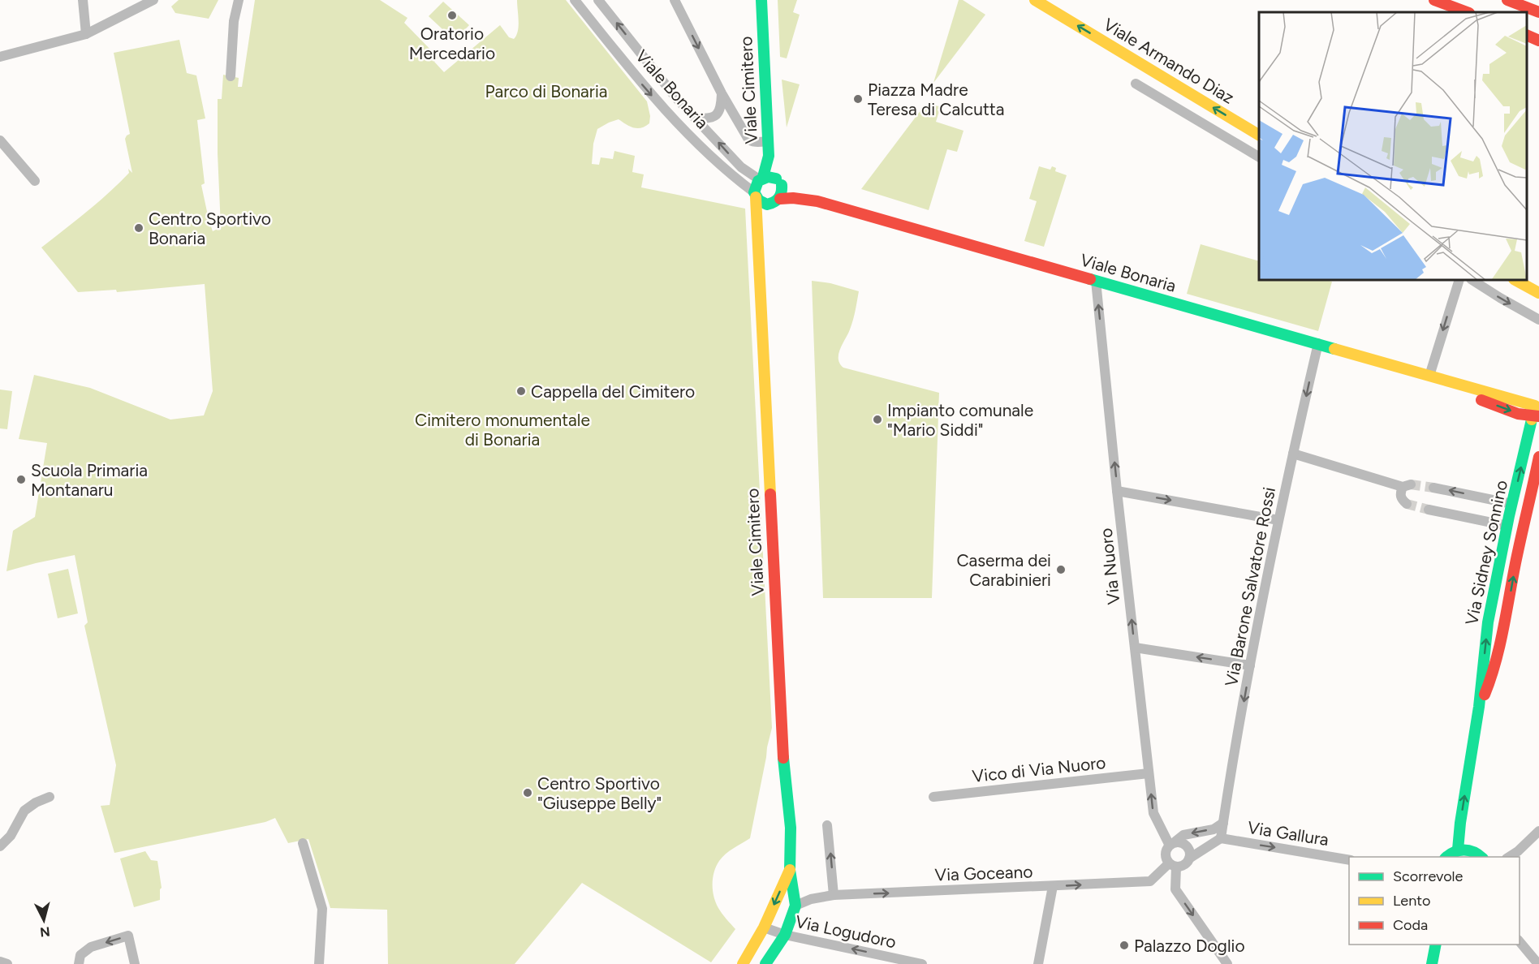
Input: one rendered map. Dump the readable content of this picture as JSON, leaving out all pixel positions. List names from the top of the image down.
{
  "streets": {
    "main road": [
      "Viale Armando Diaz",
      "Viale Bonaria",
      "Viale Cimitero",
      "Via Sidney Sonnino"
    ],
    "street": [
      "Via Nuoro",
      "Via Barone Salvatore Rossi",
      "Vico di Via Nuoro",
      "Via Gallura",
      "Via Goceano",
      "Via Logudoro"
    ]
  },
  "crossings": [
    ["Viale Bonaria", "Viale Cimitero"],
    ["Viale Bonaria", "Via Sidney Sonnino"],
    ["Viale Bonaria", "Via Nuoro"],
    ["Viale Bonaria", "Via Barone Salvatore Rossi"],
    ["Via Nuoro", "Vico di Via Nuoro"],
    ["Via Nuoro", "Via Goceano"],
    ["Via Barone Salvatore Rossi", "Via Gallura"]
  ],
  "one_way": [
    "Viale Armando Diaz",
    "Via Sidney Sonnino",
    "Via Nuoro",
    "Via Barone Salvatore Rossi",
    "Via Gallura",
    "Via Goceano",
    "Via Logudoro"
  ],
  "parks": ["Parco di Bonaria", "Cimitero monumentale di Bonaria"],
  "places": [
    "Oratorio Mercedario",
    "Piazza Madre Teresa di Calcutta",
    "Centro Sportivo Bonaria",
    "Cappella del Cimitero",
    "Impianto comunale \"Mario Siddi\"",
    "Scuola Primaria Montanaru",
    "Caserma dei Carabinieri",
    "Centro Sportivo \"Giuseppe Belly\"",
    "Palazzo Doglio"
  ],
  "legend": ["Scorrevole", "Lento", "Coda"],
  "north": "bottom"
}
